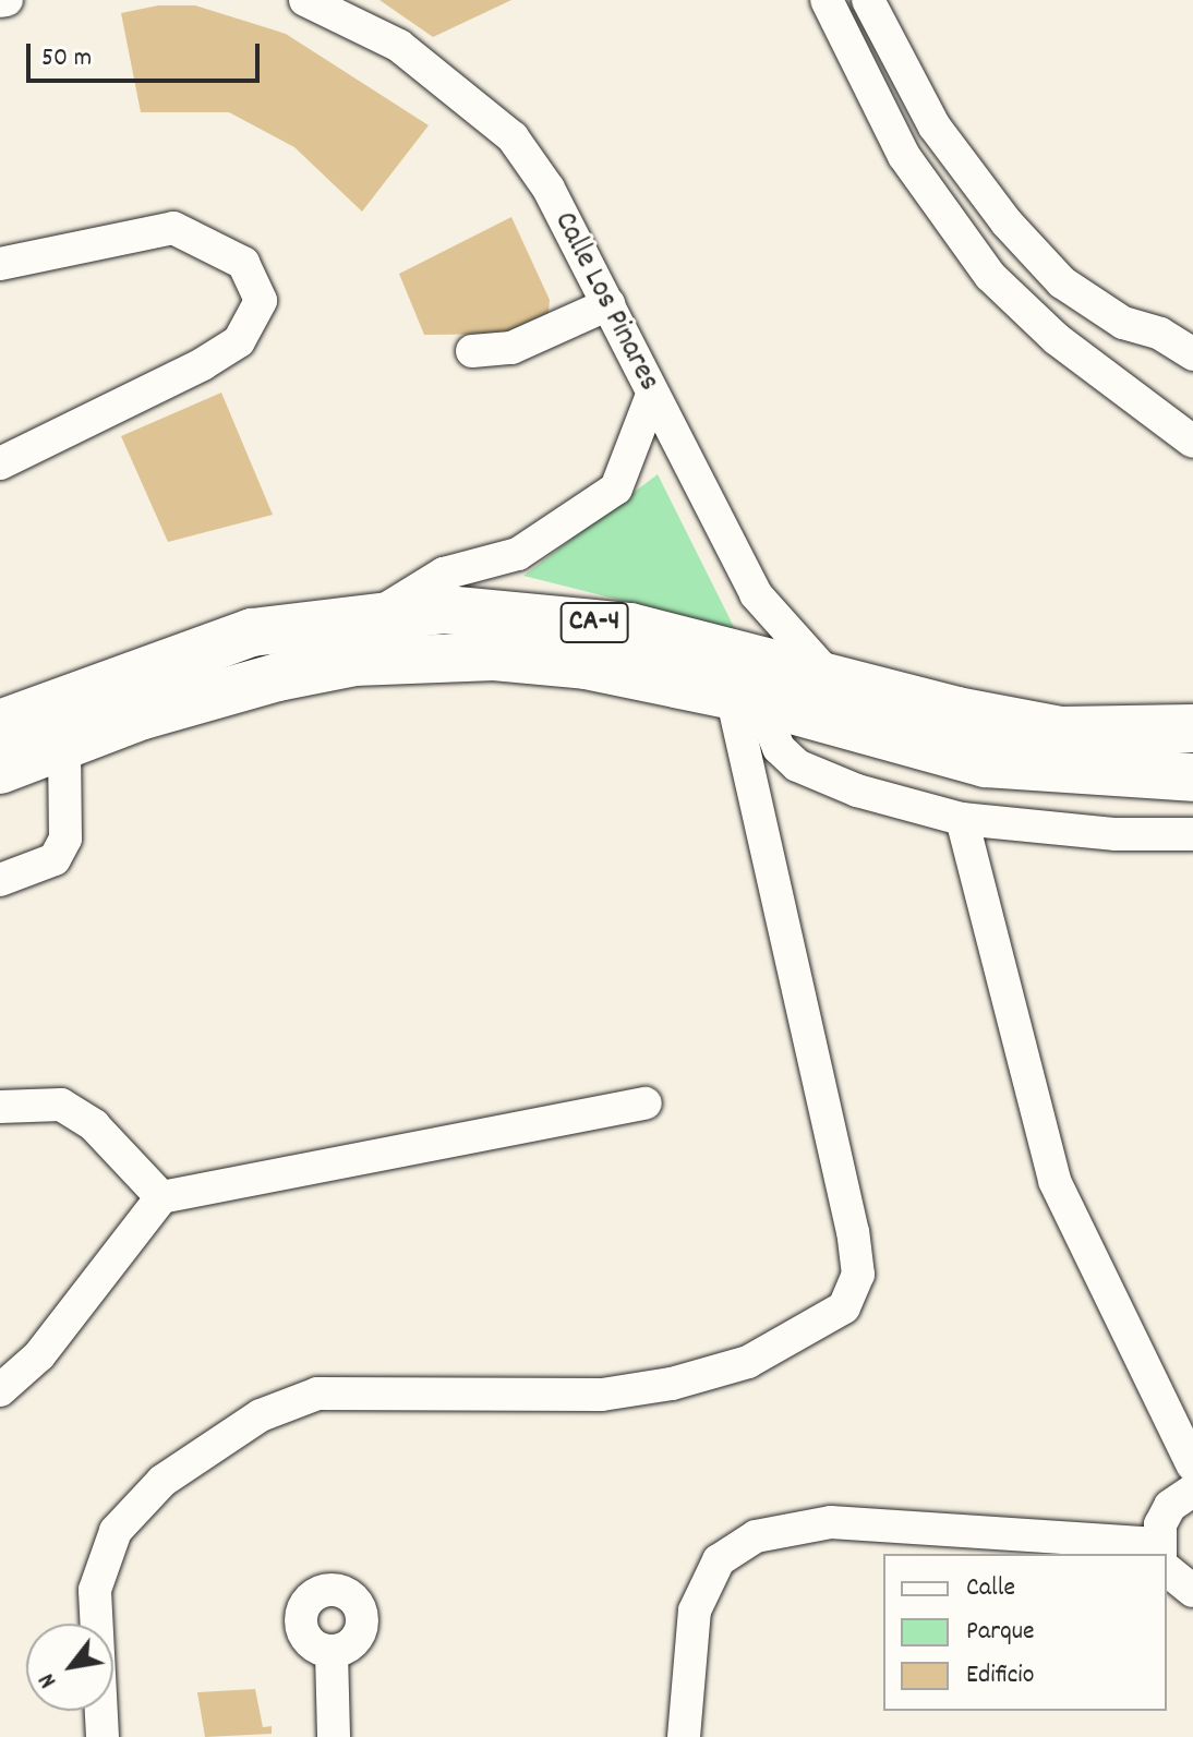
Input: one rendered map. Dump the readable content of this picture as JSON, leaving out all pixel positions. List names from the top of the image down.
{
  "streets": {
    "highway": ["CA-4"],
    "street": ["Calle Los Pinares"]
  },
  "crossings": [
    ["Calle Los Pinares", "CA-4"]
  ],
  "legend": ["Calle", "Parque", "Edificio"],
  "scale_bar": "50 m",
  "north": "bottom left"
}
